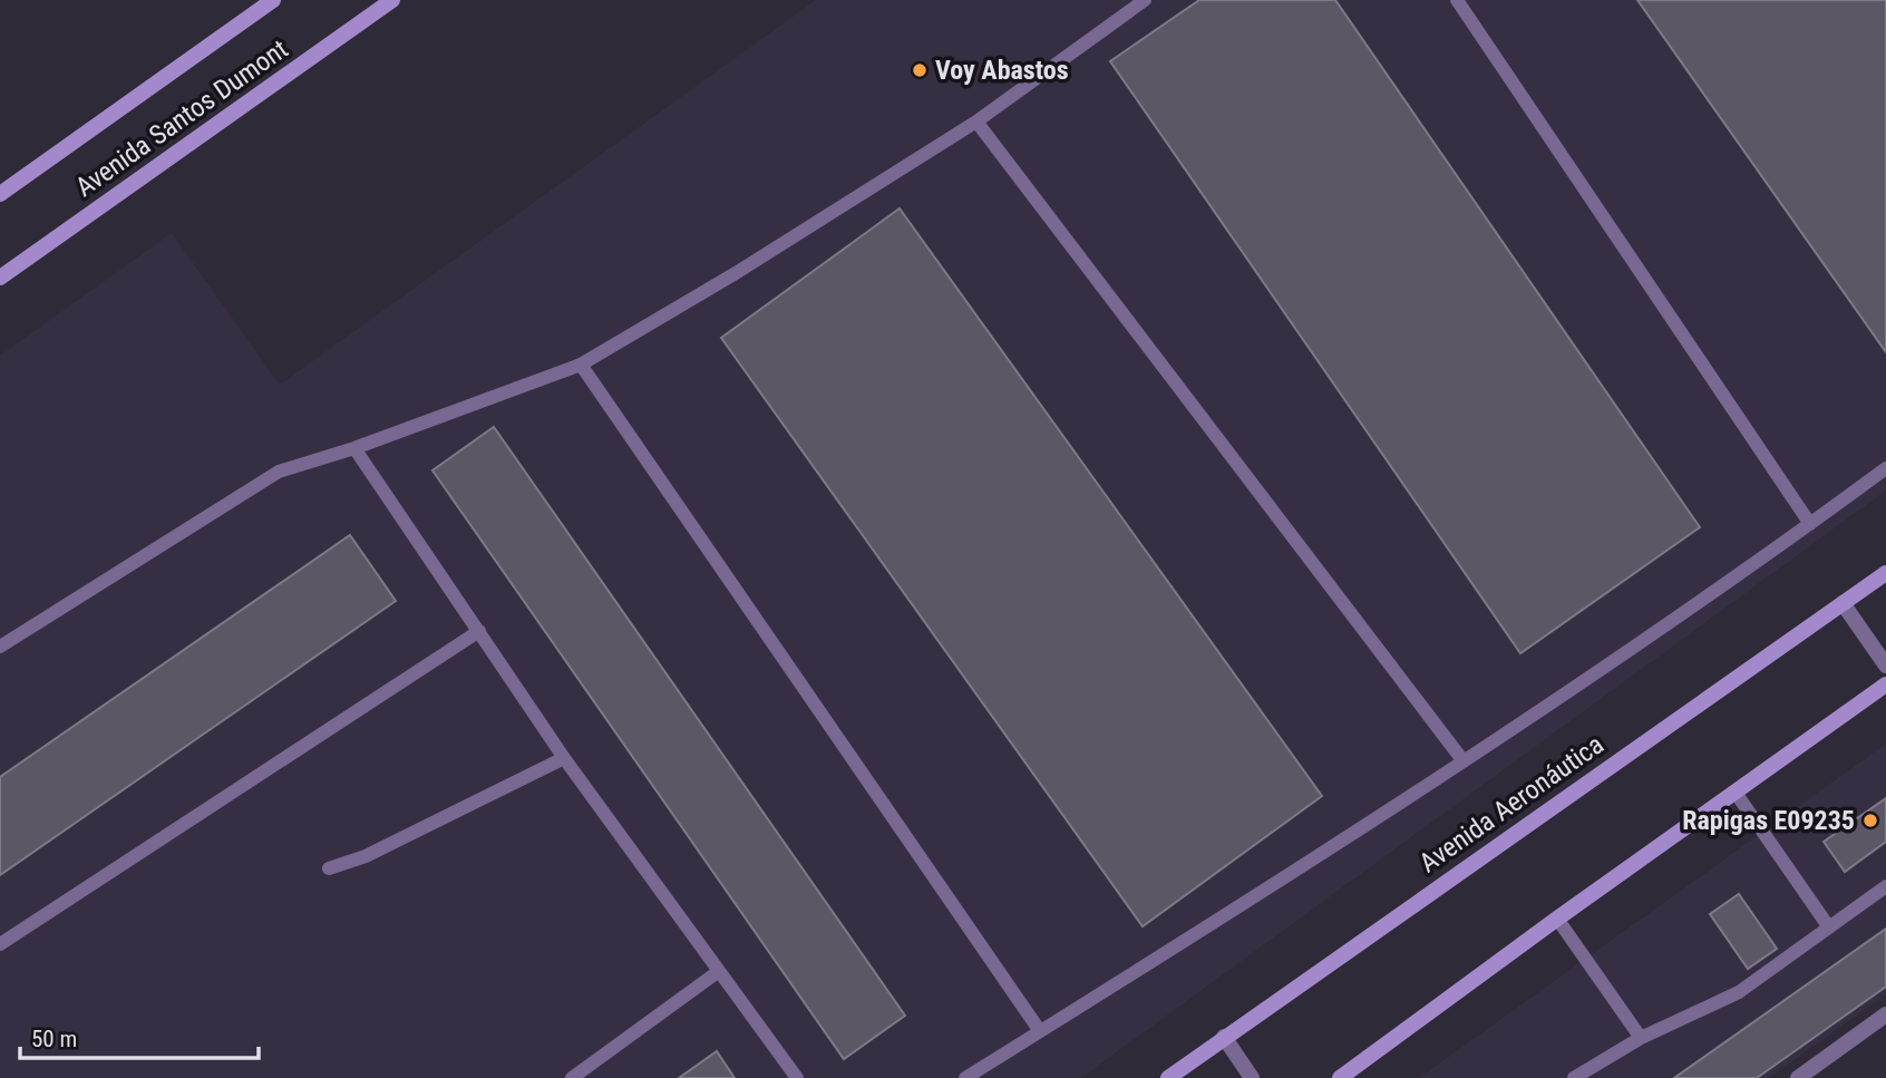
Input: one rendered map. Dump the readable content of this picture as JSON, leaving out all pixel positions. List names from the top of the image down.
{
  "streets": {
    "main road": ["Avenida Santos Dumont", "Avenida Aeronáutica"]
  },
  "places": ["Voy Abastos", "Rapigas E09235"],
  "scale_bar": "50 m"
}
